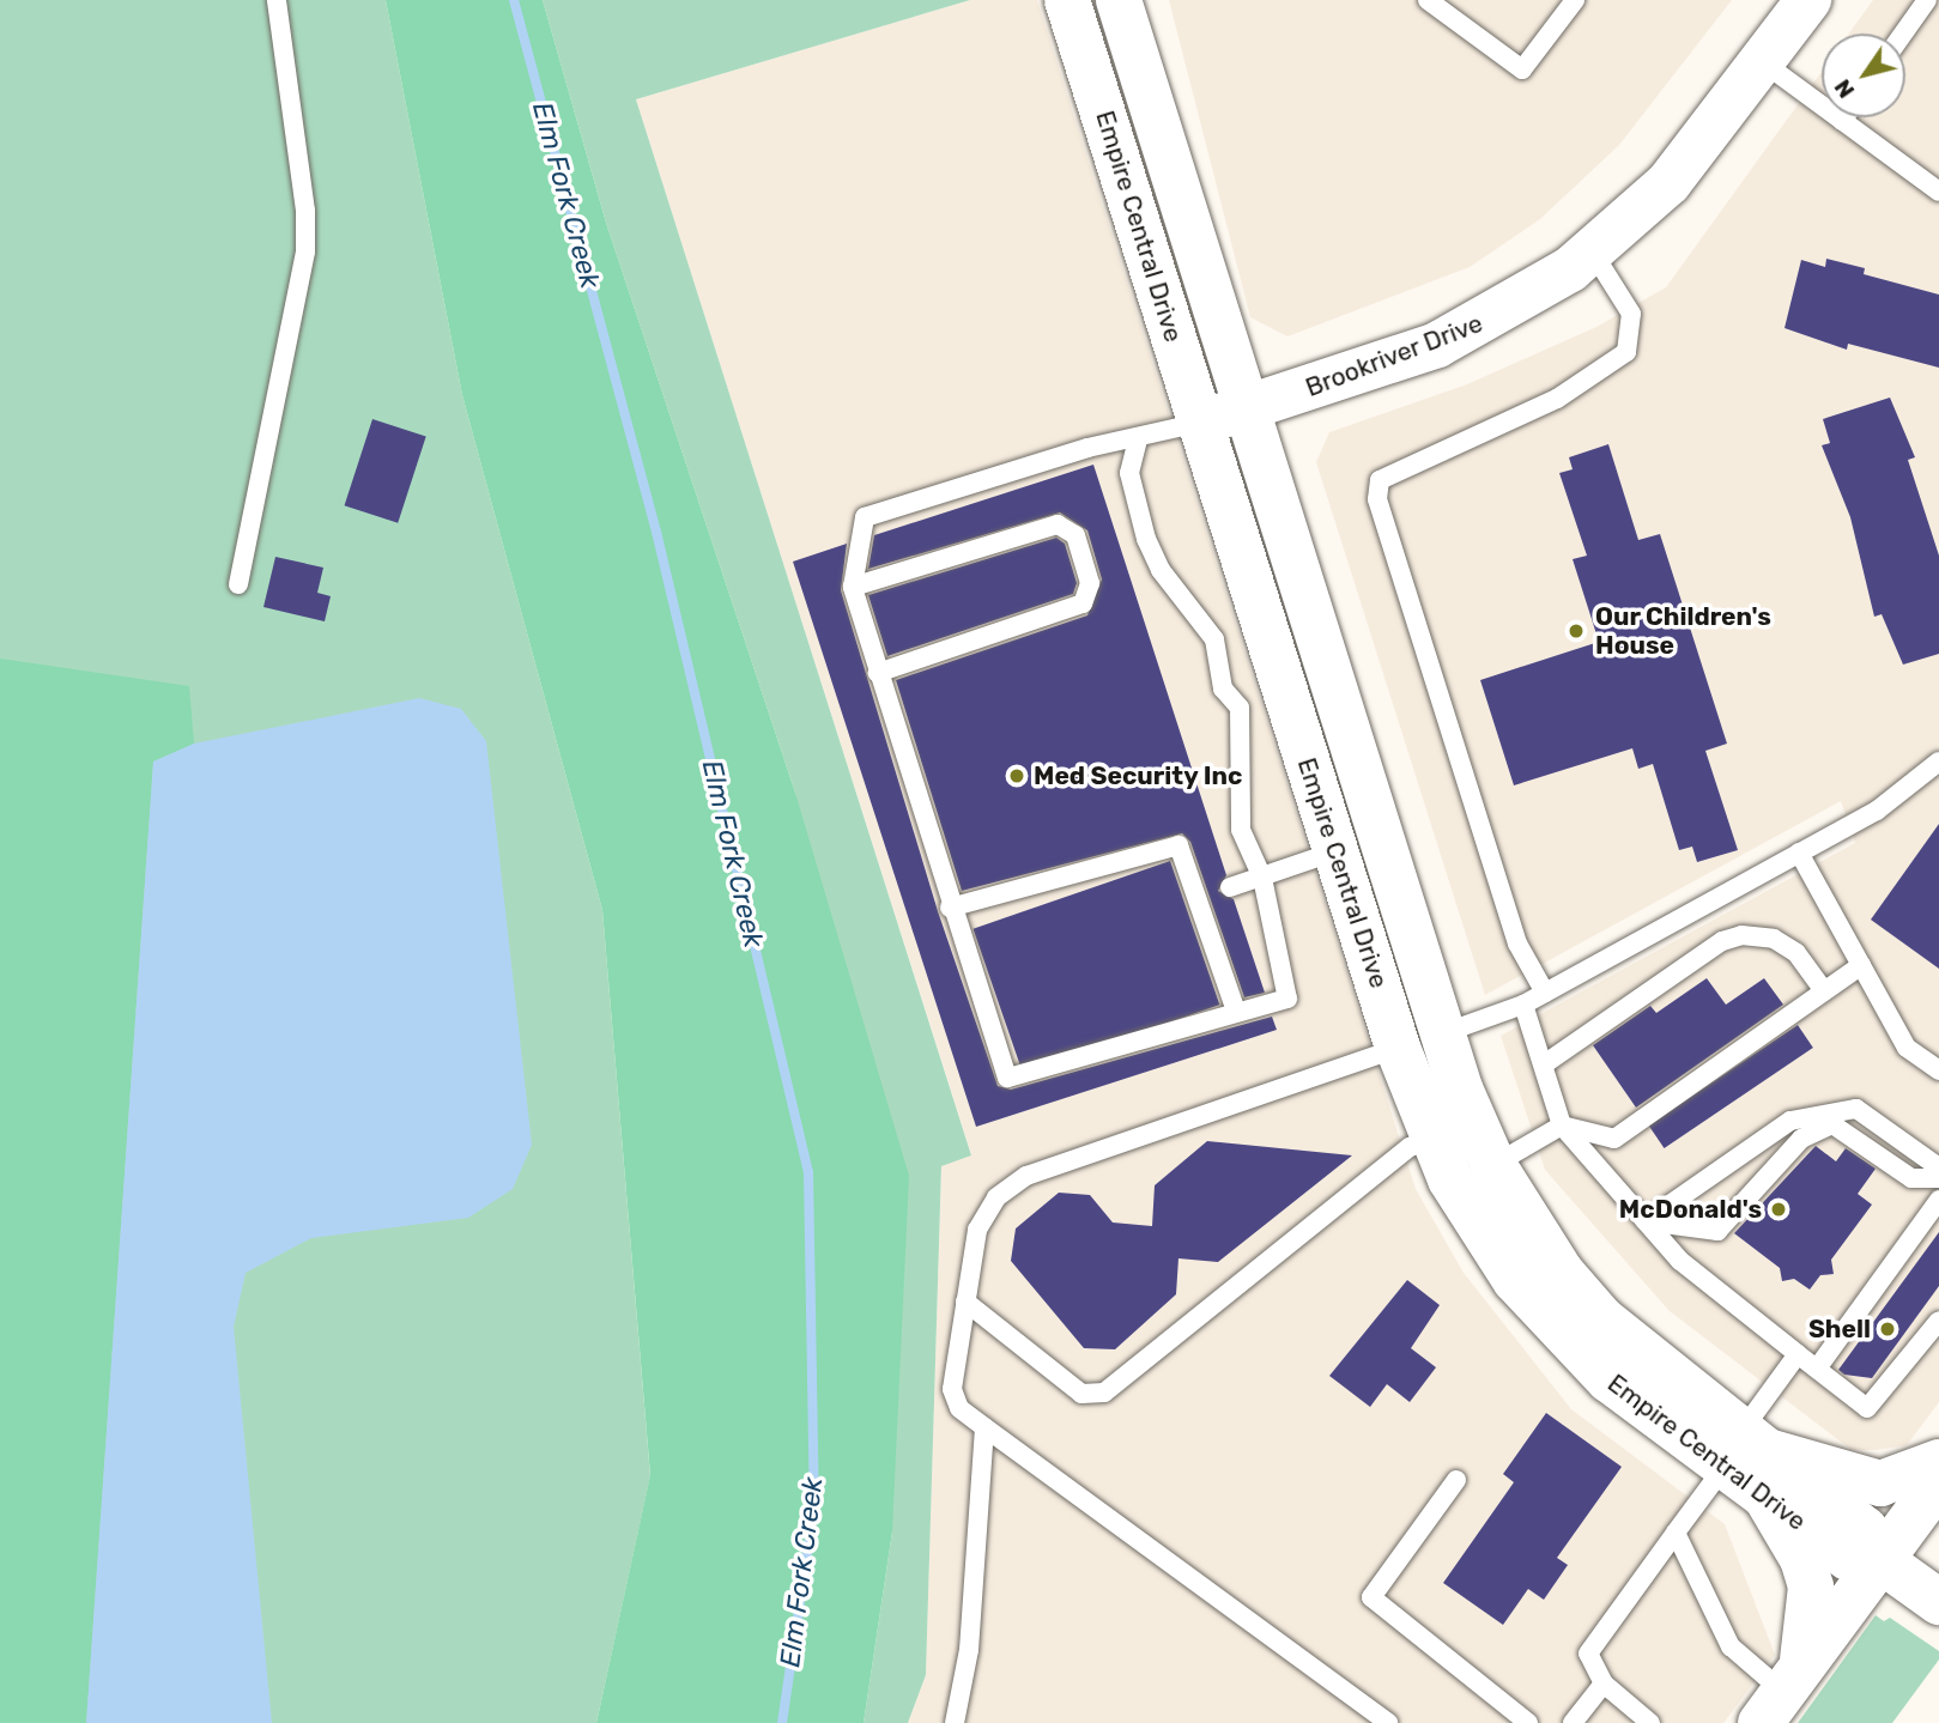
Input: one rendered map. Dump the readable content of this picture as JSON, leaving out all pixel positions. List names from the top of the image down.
{
  "streets": {
    "street": ["Empire Central Drive", "Brookriver Drive"]
  },
  "crossings": [
    ["Empire Central Drive", "Brookriver Drive"]
  ],
  "water": ["Elm Fork Creek"],
  "places": [
    "Our Children's House",
    "Med Security Inc",
    "McDonald's",
    "Shell"
  ],
  "north": "bottom left"
}
